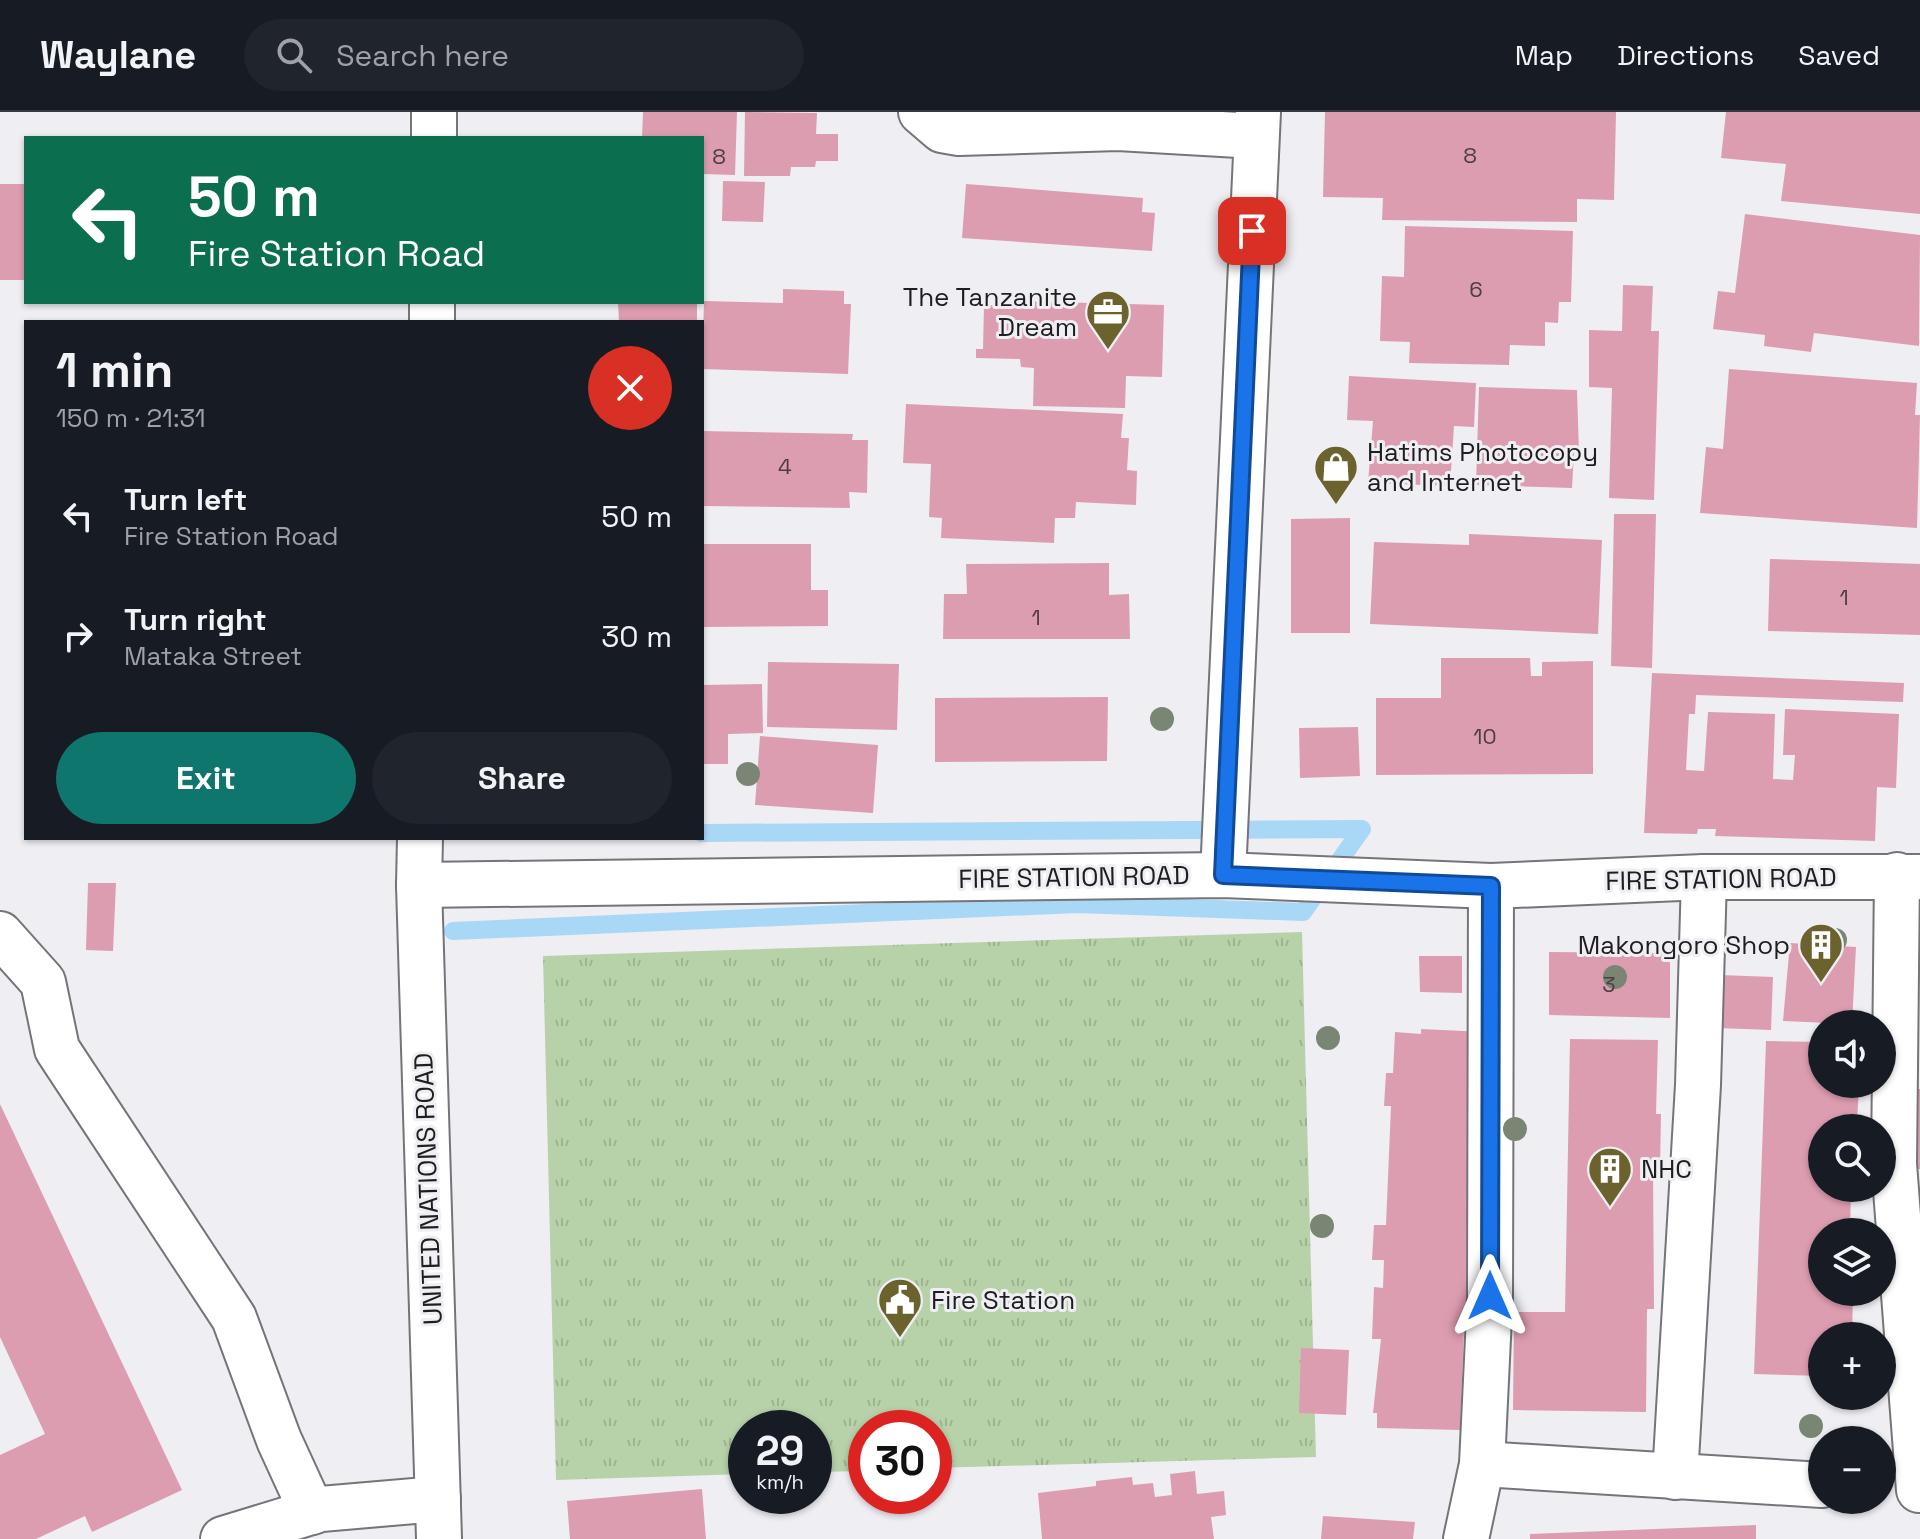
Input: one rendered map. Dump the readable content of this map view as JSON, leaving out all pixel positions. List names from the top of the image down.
{
  "streets": {
    "street": ["FIRE STATION ROAD", "UNITED NATIONS ROAD"]
  },
  "crossings": [
    ["FIRE STATION ROAD", "UNITED NATIONS ROAD"]
  ],
  "places": {
    "office": ["The Tanzanite Dream"],
    "shop": ["Hatims Photocopy and Internet"],
    "building": ["Makongoro Shop", "NHC"],
    "public building": ["Fire Station"]
  },
  "house_numbers": [
    "8",
    "8",
    "6",
    "4",
    "1",
    "1",
    "10",
    "3"
  ],
  "page": {
    "header": "Waylane",
    "search": "Search here",
    "nav": ["Map", "Directions", "Saved"],
    "turn": ["50 m", "Fire Station Road"],
    "heading": ["1 min", "150 m · 21:31"],
    "list": [
      {
        "name": "Turn left",
        "note": "Fire Station Road",
        "value": "50 m"
      },
      {
        "name": "Turn right",
        "note": "Mataka Street",
        "value": "30 m"
      }
    ],
    "buttons": ["Exit", "Share"],
    "map_buttons": ["+", "−"],
    "speed": "29 km/h",
    "limit": "30"
  }
}
